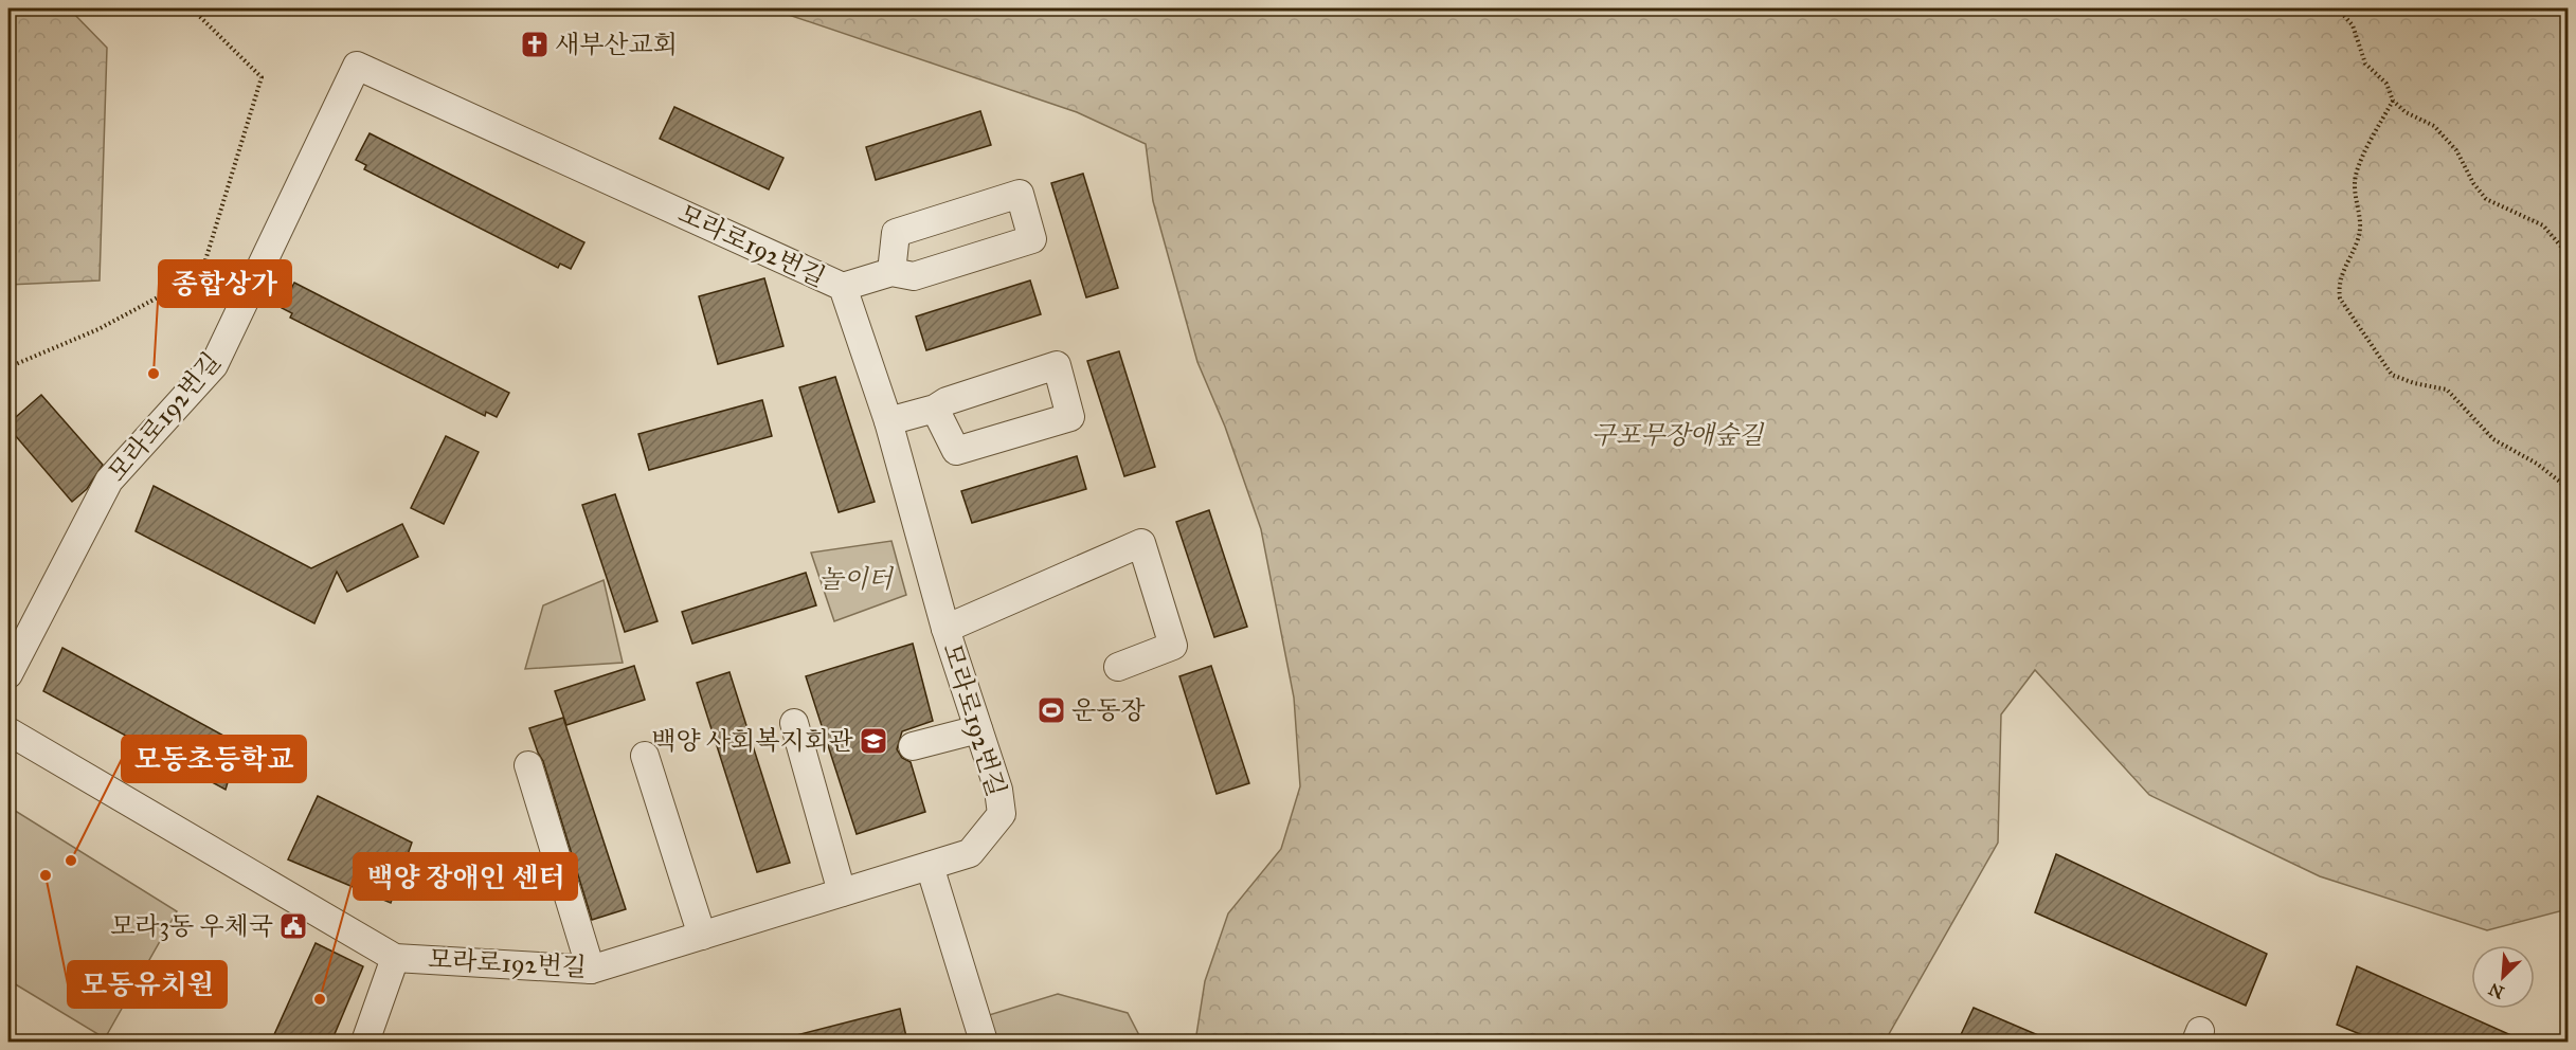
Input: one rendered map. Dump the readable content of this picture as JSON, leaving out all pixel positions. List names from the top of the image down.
{
  "streets": {
    "street": ["모라로192번길"]
  },
  "parks": ["구포무장애숲길", "놀이터"],
  "places": {
    "church": ["새부산교회"],
    "other": [
      "종합상가",
      "모동초등학교",
      "모동유치원",
      "백양 장애인 센터"
    ],
    "sports": ["운동장"],
    "school or university": ["백양 사회복지회관"],
    "public building": ["모라3동 우체국"]
  },
  "north": "bottom left"
}
